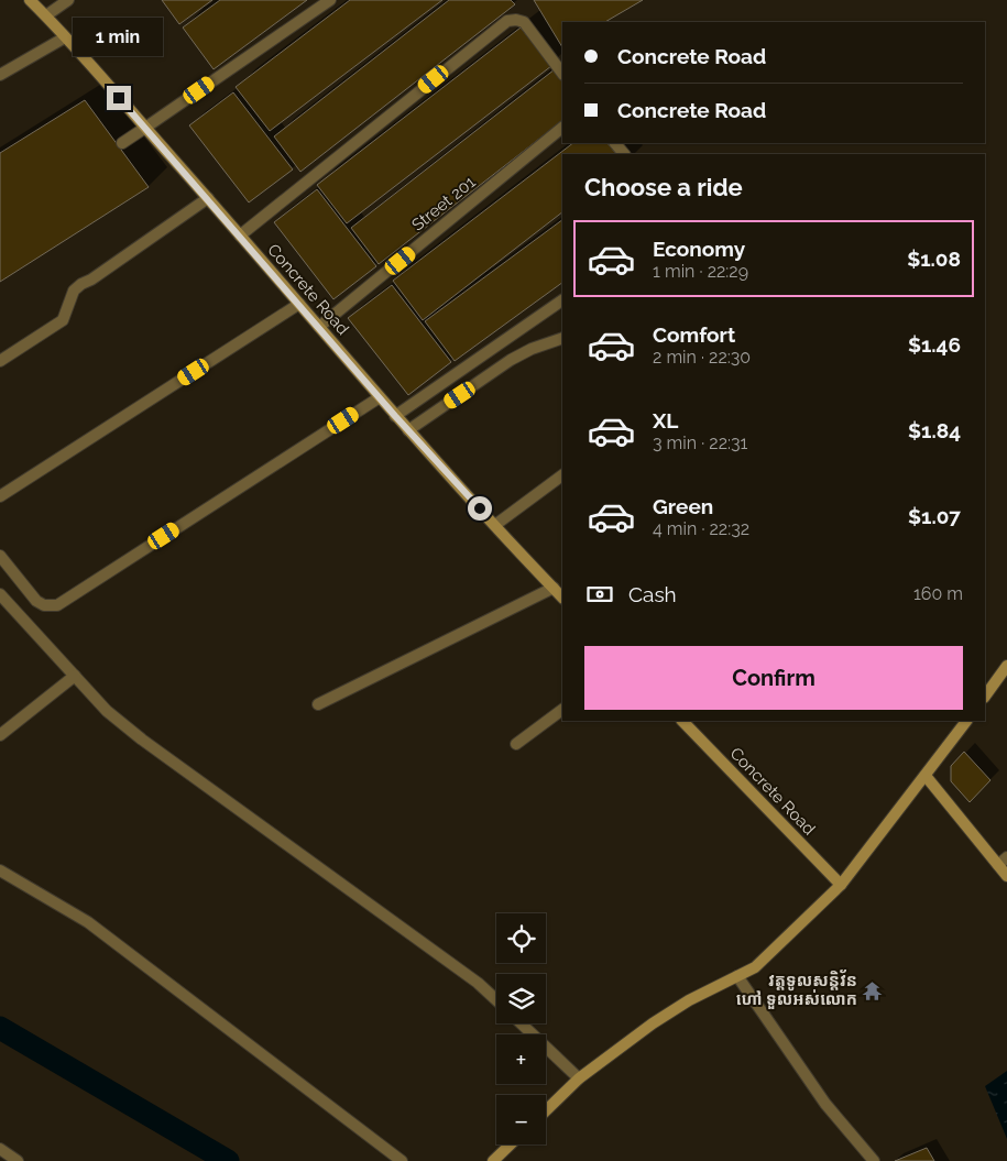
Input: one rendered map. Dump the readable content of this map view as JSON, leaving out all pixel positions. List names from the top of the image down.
{
  "streets": {
    "street": ["Street 201", "Concrete Road"]
  },
  "crossings": [
    ["Street 201", "Concrete Road"]
  ],
  "places": {
    "temple": ["វត្តទូលសន្តិវ័ន ហៅ ទួលអស់លោក"]
  },
  "page": {
    "bubble": "1 min",
    "banner": ["Concrete Road", "Concrete Road"],
    "heading": "Choose a ride",
    "list": [
      {
        "name": "Economy",
        "note": "1 min · 22:29",
        "value": "$1.08"
      },
      {
        "name": "Comfort",
        "note": "2 min · 22:30",
        "value": "$1.46"
      },
      {
        "name": "XL",
        "note": "3 min · 22:31",
        "value": "$1.84"
      },
      {
        "name": "Green",
        "note": "4 min · 22:32",
        "value": "$1.07"
      }
    ],
    "pay": ["Cash", "160 m"],
    "buttons": "Confirm",
    "map_buttons": ["+", "−"]
  }
}
